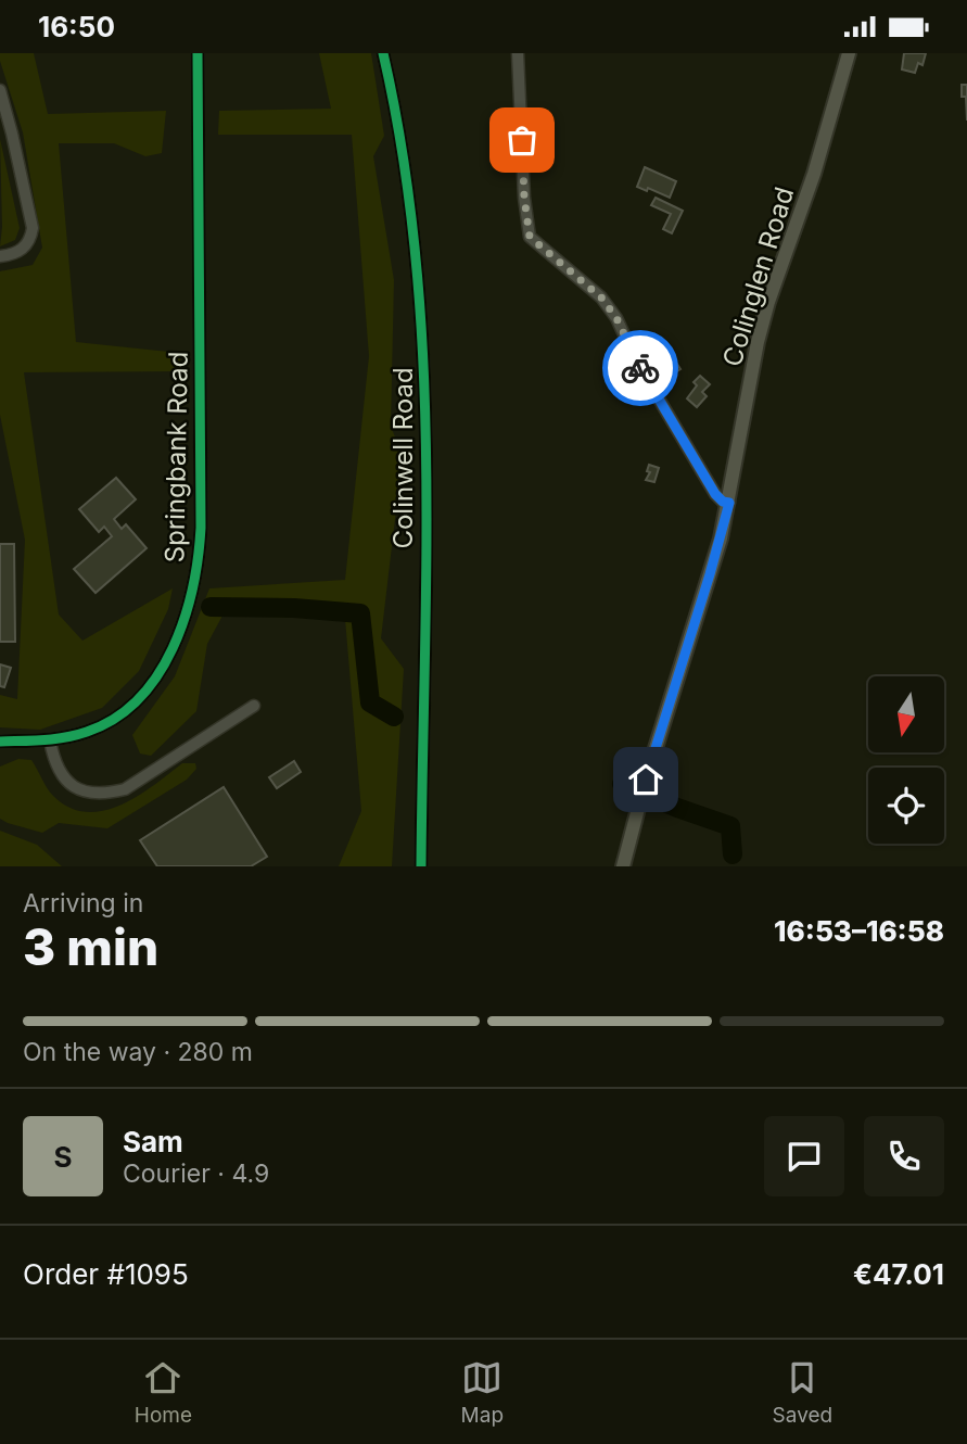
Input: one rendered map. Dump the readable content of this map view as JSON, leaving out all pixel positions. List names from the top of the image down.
{
  "streets": {
    "main road": ["Colinglen Road"],
    "street": ["Springbank Road", "Colinwell Road"]
  },
  "north": "bottom",
  "page": {
    "status": "16:50",
    "heading": ["3 min", "Arriving in", "16:53–16:58"],
    "panel": [
      "Sam",
      "Courier · 4.9",
      "Order #1095",
      "€47.01"
    ],
    "bar": "On the way · 280 m",
    "round": "S",
    "tabs": ["Home", "Map", "Saved"]
  }
}
